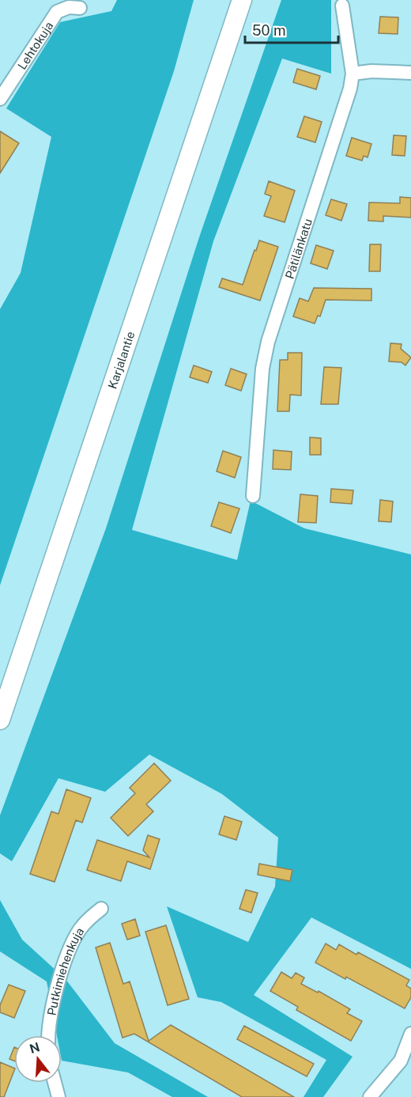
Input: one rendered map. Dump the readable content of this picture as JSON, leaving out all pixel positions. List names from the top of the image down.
{
  "streets": {
    "main road": ["Karjalantie"],
    "street": ["Lehtokuja", "Pätilänkatu", "Putkimiehenkuja"]
  },
  "scale_bar": "50 m",
  "north": "top"
}
